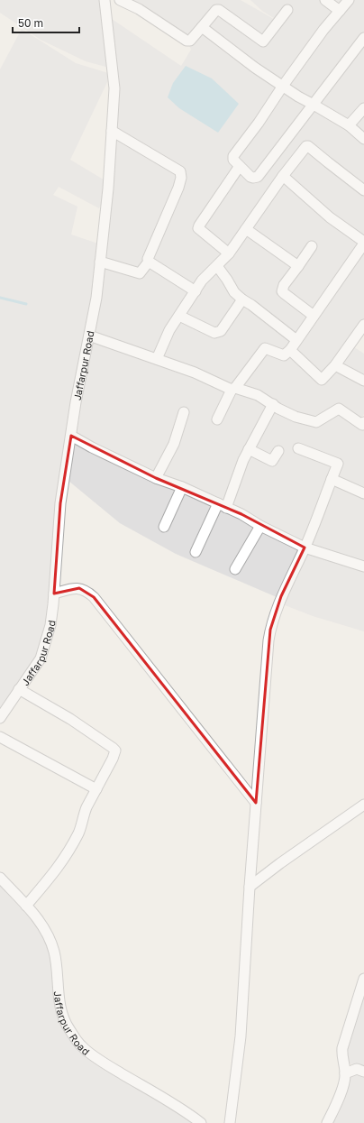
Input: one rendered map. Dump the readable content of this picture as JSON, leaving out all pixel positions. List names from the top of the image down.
{
  "streets": {
    "street": ["Jaffarpur Road"]
  },
  "scale_bar": "50 m"
}
